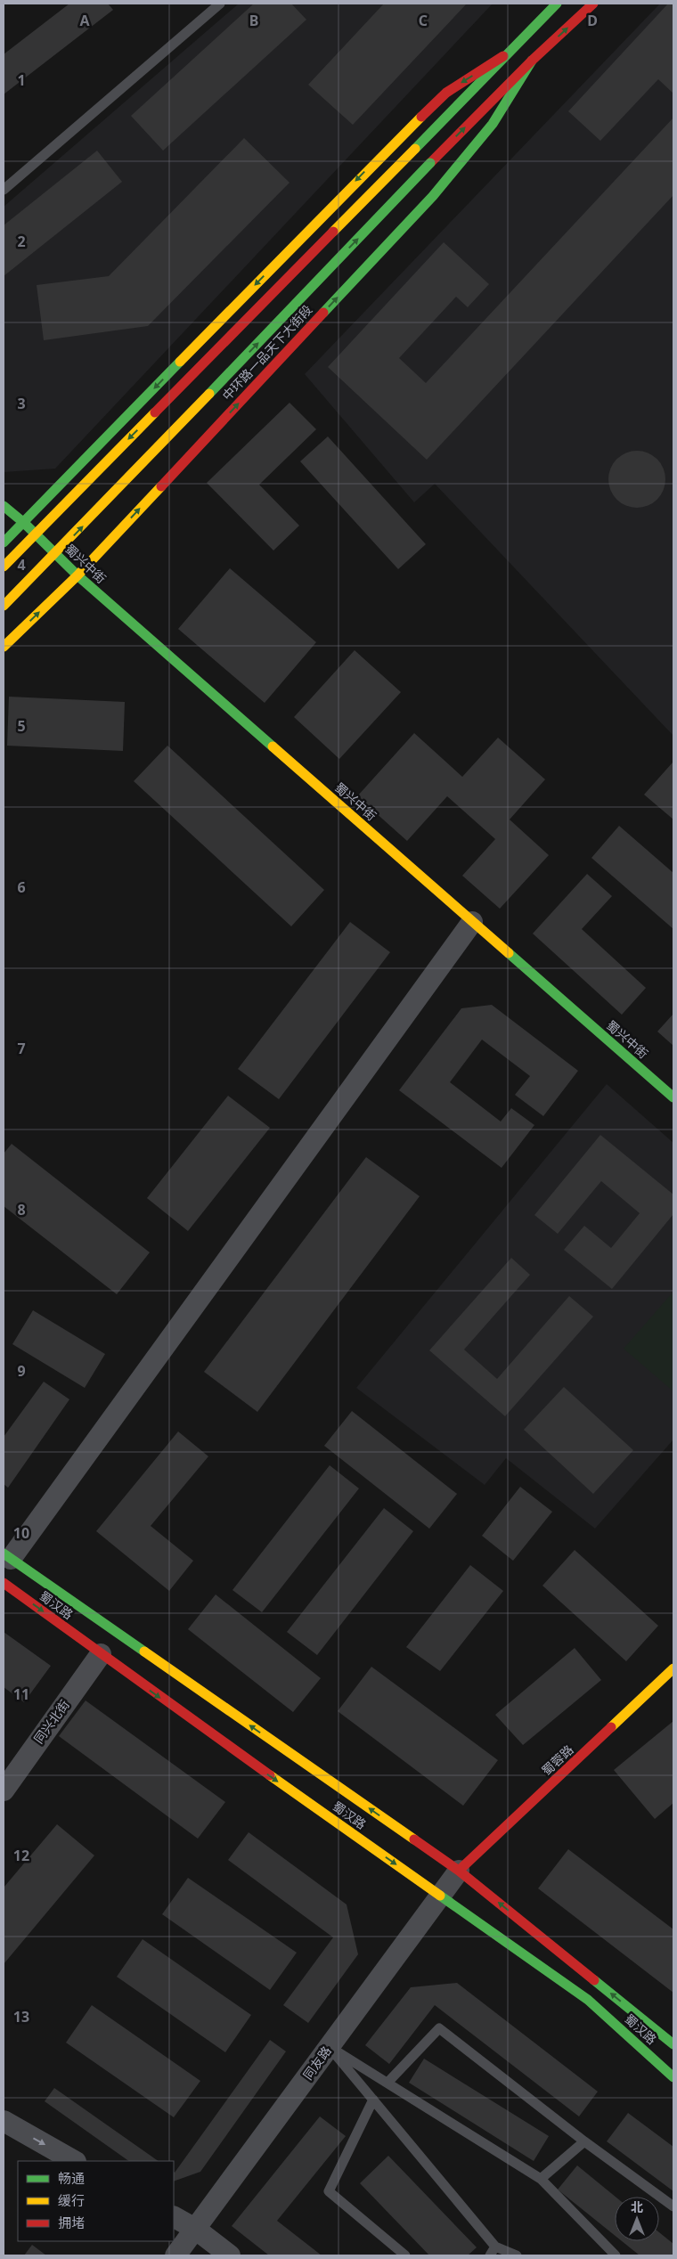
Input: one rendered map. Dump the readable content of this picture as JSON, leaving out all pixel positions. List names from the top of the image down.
{
  "streets": {
    "main road": [
      "中环路一品天下大街段",
      "蜀兴中街",
      "蜀汉路",
      "蜀蓉路"
    ],
    "street": ["同兴北街", "同友路"]
  },
  "crossings": [
    ["中环路一品天下大街段", "蜀兴中街"],
    ["蜀汉路", "同兴北街"],
    ["蜀汉路", "蜀蓉路"],
    ["蜀汉路", "同友路"],
    ["蜀蓉路", "同友路"]
  ],
  "legend": ["畅通", "缓行", "拥堵"],
  "north": "top",
  "grid": {
    "columns": [
      "A",
      "B",
      "C",
      "D"
    ],
    "rows": [
      "1",
      "2",
      "3",
      "4",
      "5",
      "6",
      "7",
      "8",
      "9",
      "10",
      "11",
      "12",
      "13"
    ]
  }
}
